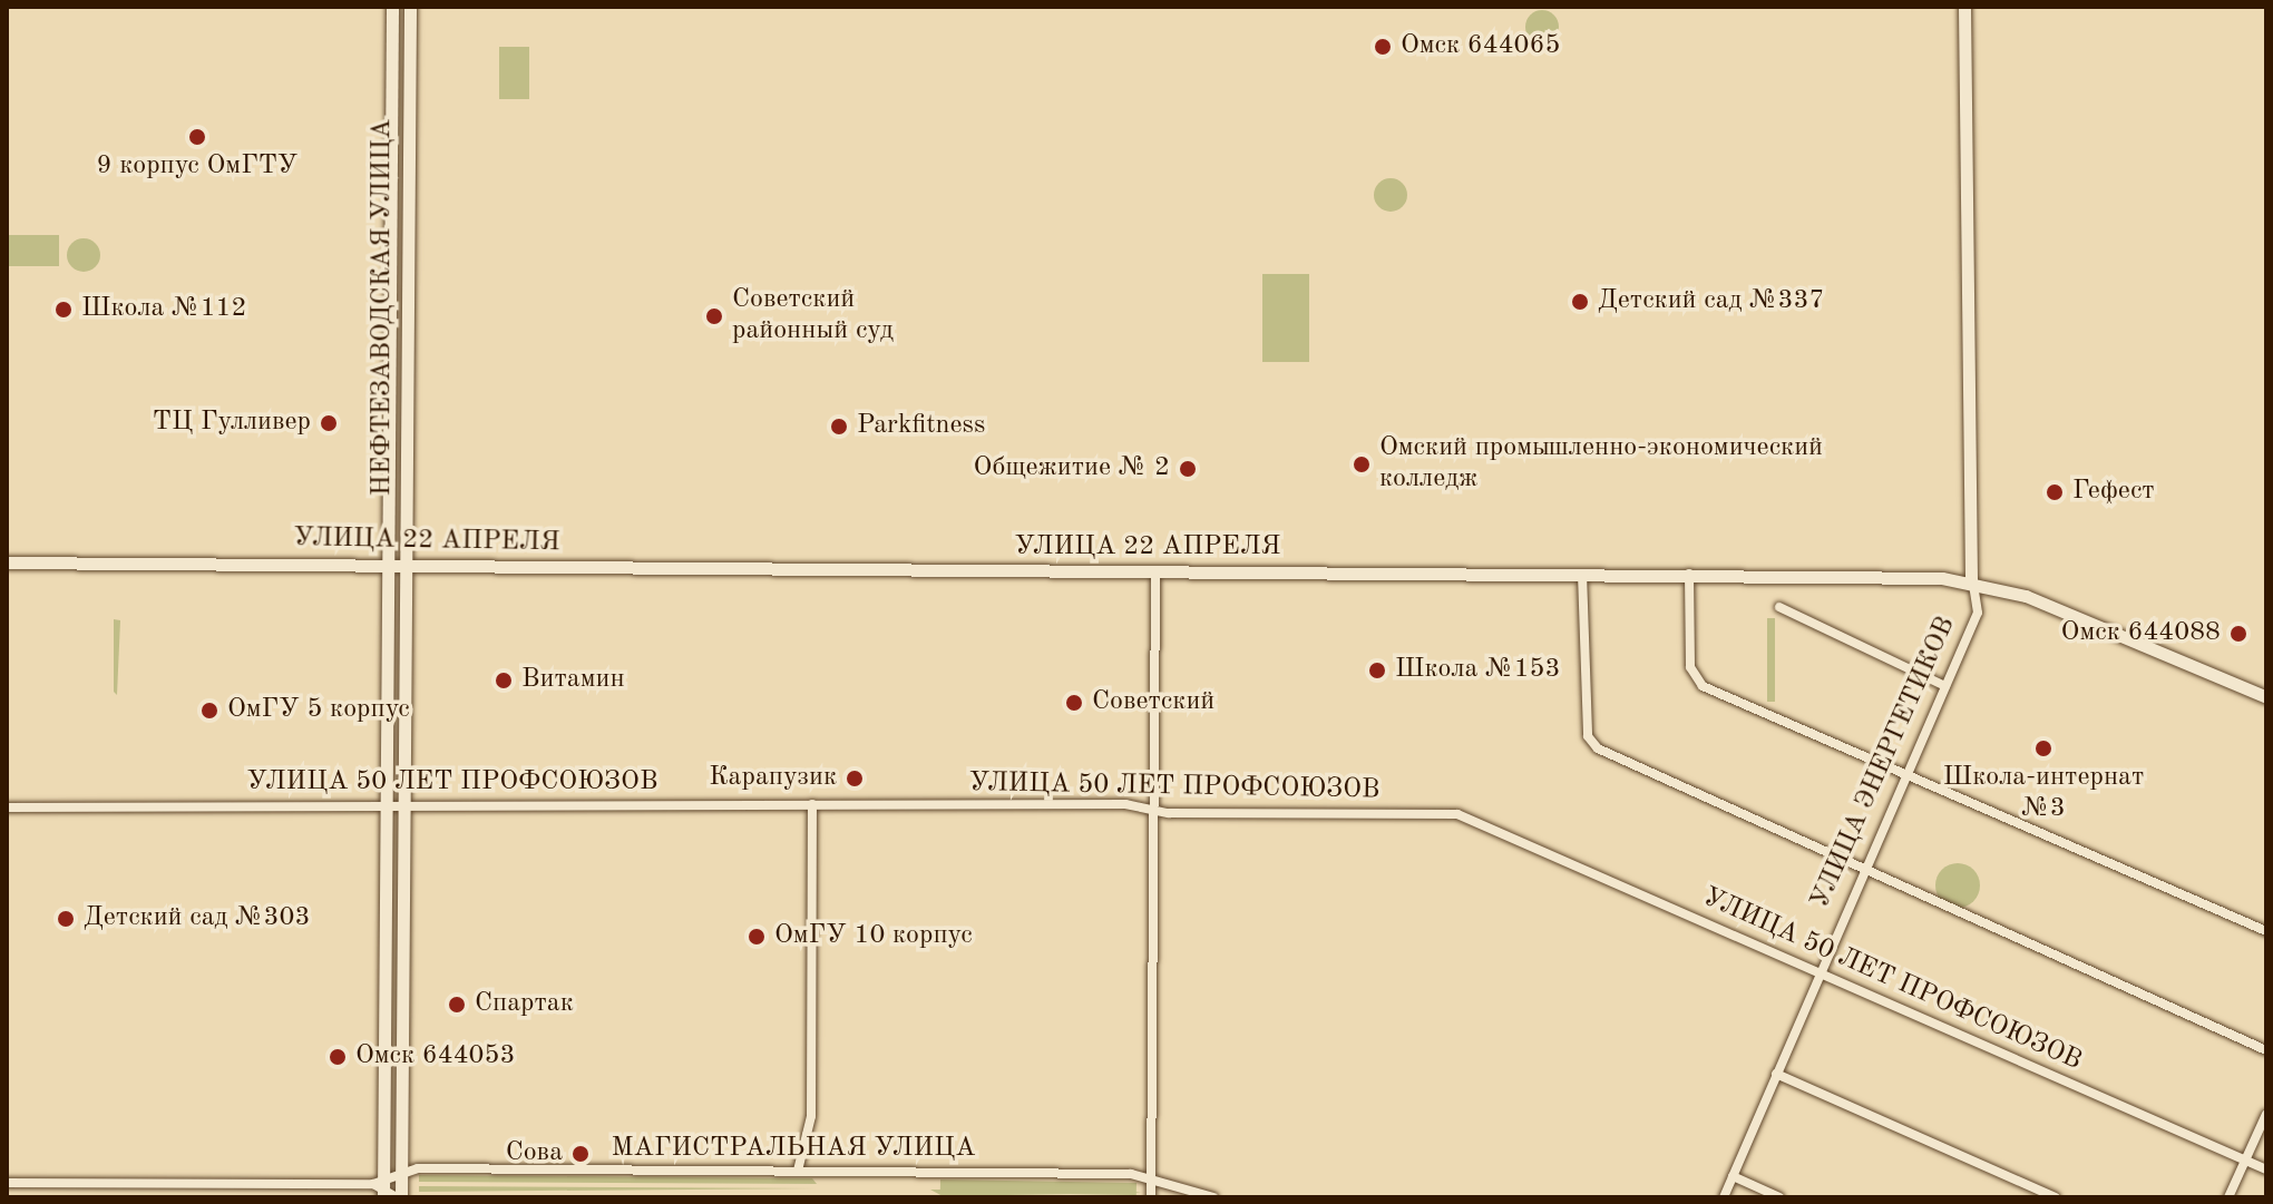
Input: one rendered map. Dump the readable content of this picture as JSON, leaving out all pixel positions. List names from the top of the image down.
{
  "streets": {
    "main road": ["НЕФТЕЗАВОДСКАЯ УЛИЦА", "УЛИЦА 22 АПРЕЛЯ", "УЛИЦА ЭНЕРГЕТИКОВ"],
    "street": ["УЛИЦА 50 ЛЕТ ПРОФСОЮЗОВ", "МАГИСТРАЛЬНАЯ УЛИЦА"]
  },
  "crossings": [
    ["НЕФТЕЗАВОДСКАЯ УЛИЦА", "УЛИЦА 22 АПРЕЛЯ"],
    ["НЕФТЕЗАВОДСКАЯ УЛИЦА", "УЛИЦА 50 ЛЕТ ПРОФСОЮЗОВ"],
    ["НЕФТЕЗАВОДСКАЯ УЛИЦА", "МАГИСТРАЛЬНАЯ УЛИЦА"],
    ["УЛИЦА 22 АПРЕЛЯ", "УЛИЦА ЭНЕРГЕТИКОВ"],
    ["УЛИЦА ЭНЕРГЕТИКОВ", "УЛИЦА 50 ЛЕТ ПРОФСОЮЗОВ"]
  ],
  "places": [
    "Омск 644065",
    "9 корпус ОмГТУ",
    "Детский сад №337",
    "Школа №112",
    "Советский районный суд",
    "ТЦ Гулливер",
    "Parkfitness",
    "Омский промышленно-экономический колледж",
    "Общежитие № 2",
    "Гефест",
    "Омск 644088",
    "Школа №153",
    "Витамин",
    "Советский",
    "ОмГУ 5 корпус",
    "Школа-интернат №3",
    "Карапузик",
    "Детский сад №303",
    "ОмГУ 10 корпус",
    "Спартак",
    "Омск 644053",
    "Сова"
  ]
}
